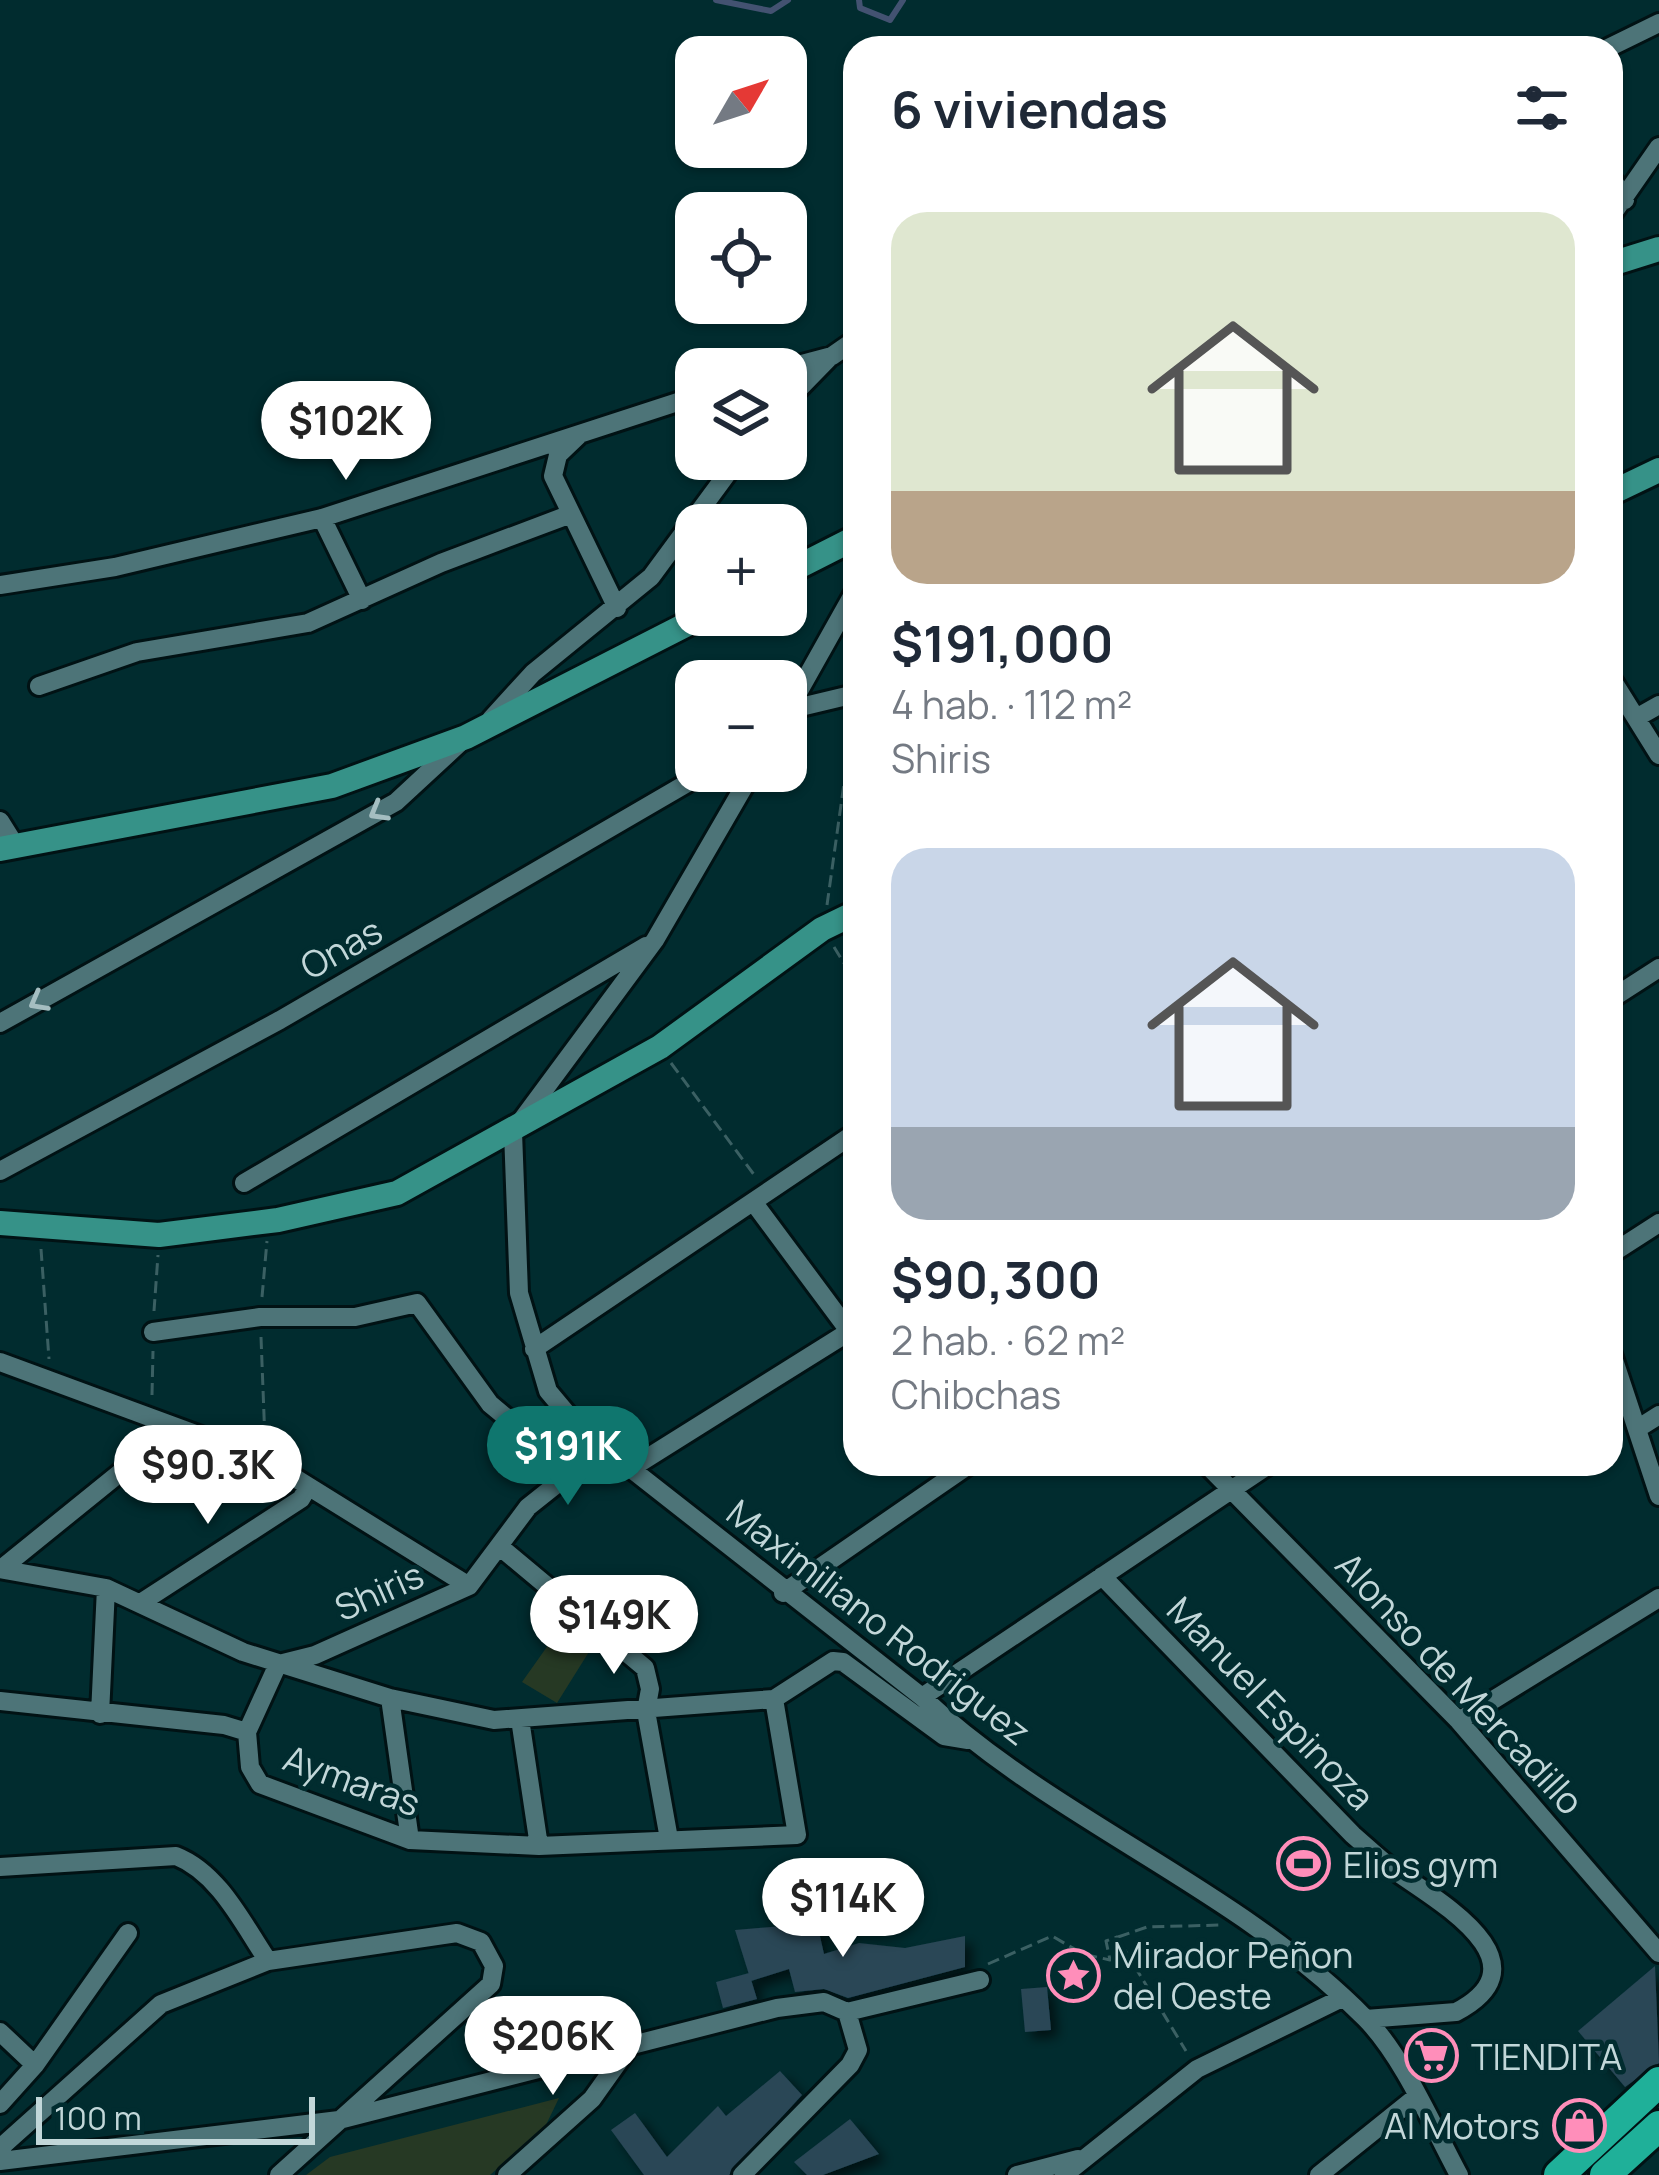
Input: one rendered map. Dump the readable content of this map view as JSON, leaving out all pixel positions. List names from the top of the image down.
{
  "streets": {
    "street": [
      "Onas",
      "Shiris",
      "Maximiliano Rodriguez",
      "Alonso de Mercadillo",
      "Manuel Espinoza",
      "Aymaras"
    ]
  },
  "crossings": [
    ["Maximiliano Rodriguez", "Manuel Espinoza"]
  ],
  "places": {
    "sports": ["Elios gym"],
    "place": ["Mirador Peñon del Oeste"],
    "supermarket": ["TIENDITA"],
    "shop": ["AI Motors"]
  },
  "scale_bar": "100 m",
  "north": "top right",
  "page": {
    "map_buttons": ["+", "−"],
    "heading": "6 viviendas",
    "list": [
      {
        "name": "$191,000",
        "note": "4 hab. · 112 m² · Shiris"
      },
      {
        "name": "$90,300",
        "note": "2 hab. · 62 m² · Chibchas"
      }
    ],
    "price": [
      "$102K",
      "$191K",
      "$90.3K",
      "$149K",
      "$114K",
      "$206K"
    ],
    "scale": "100 m"
  }
}
